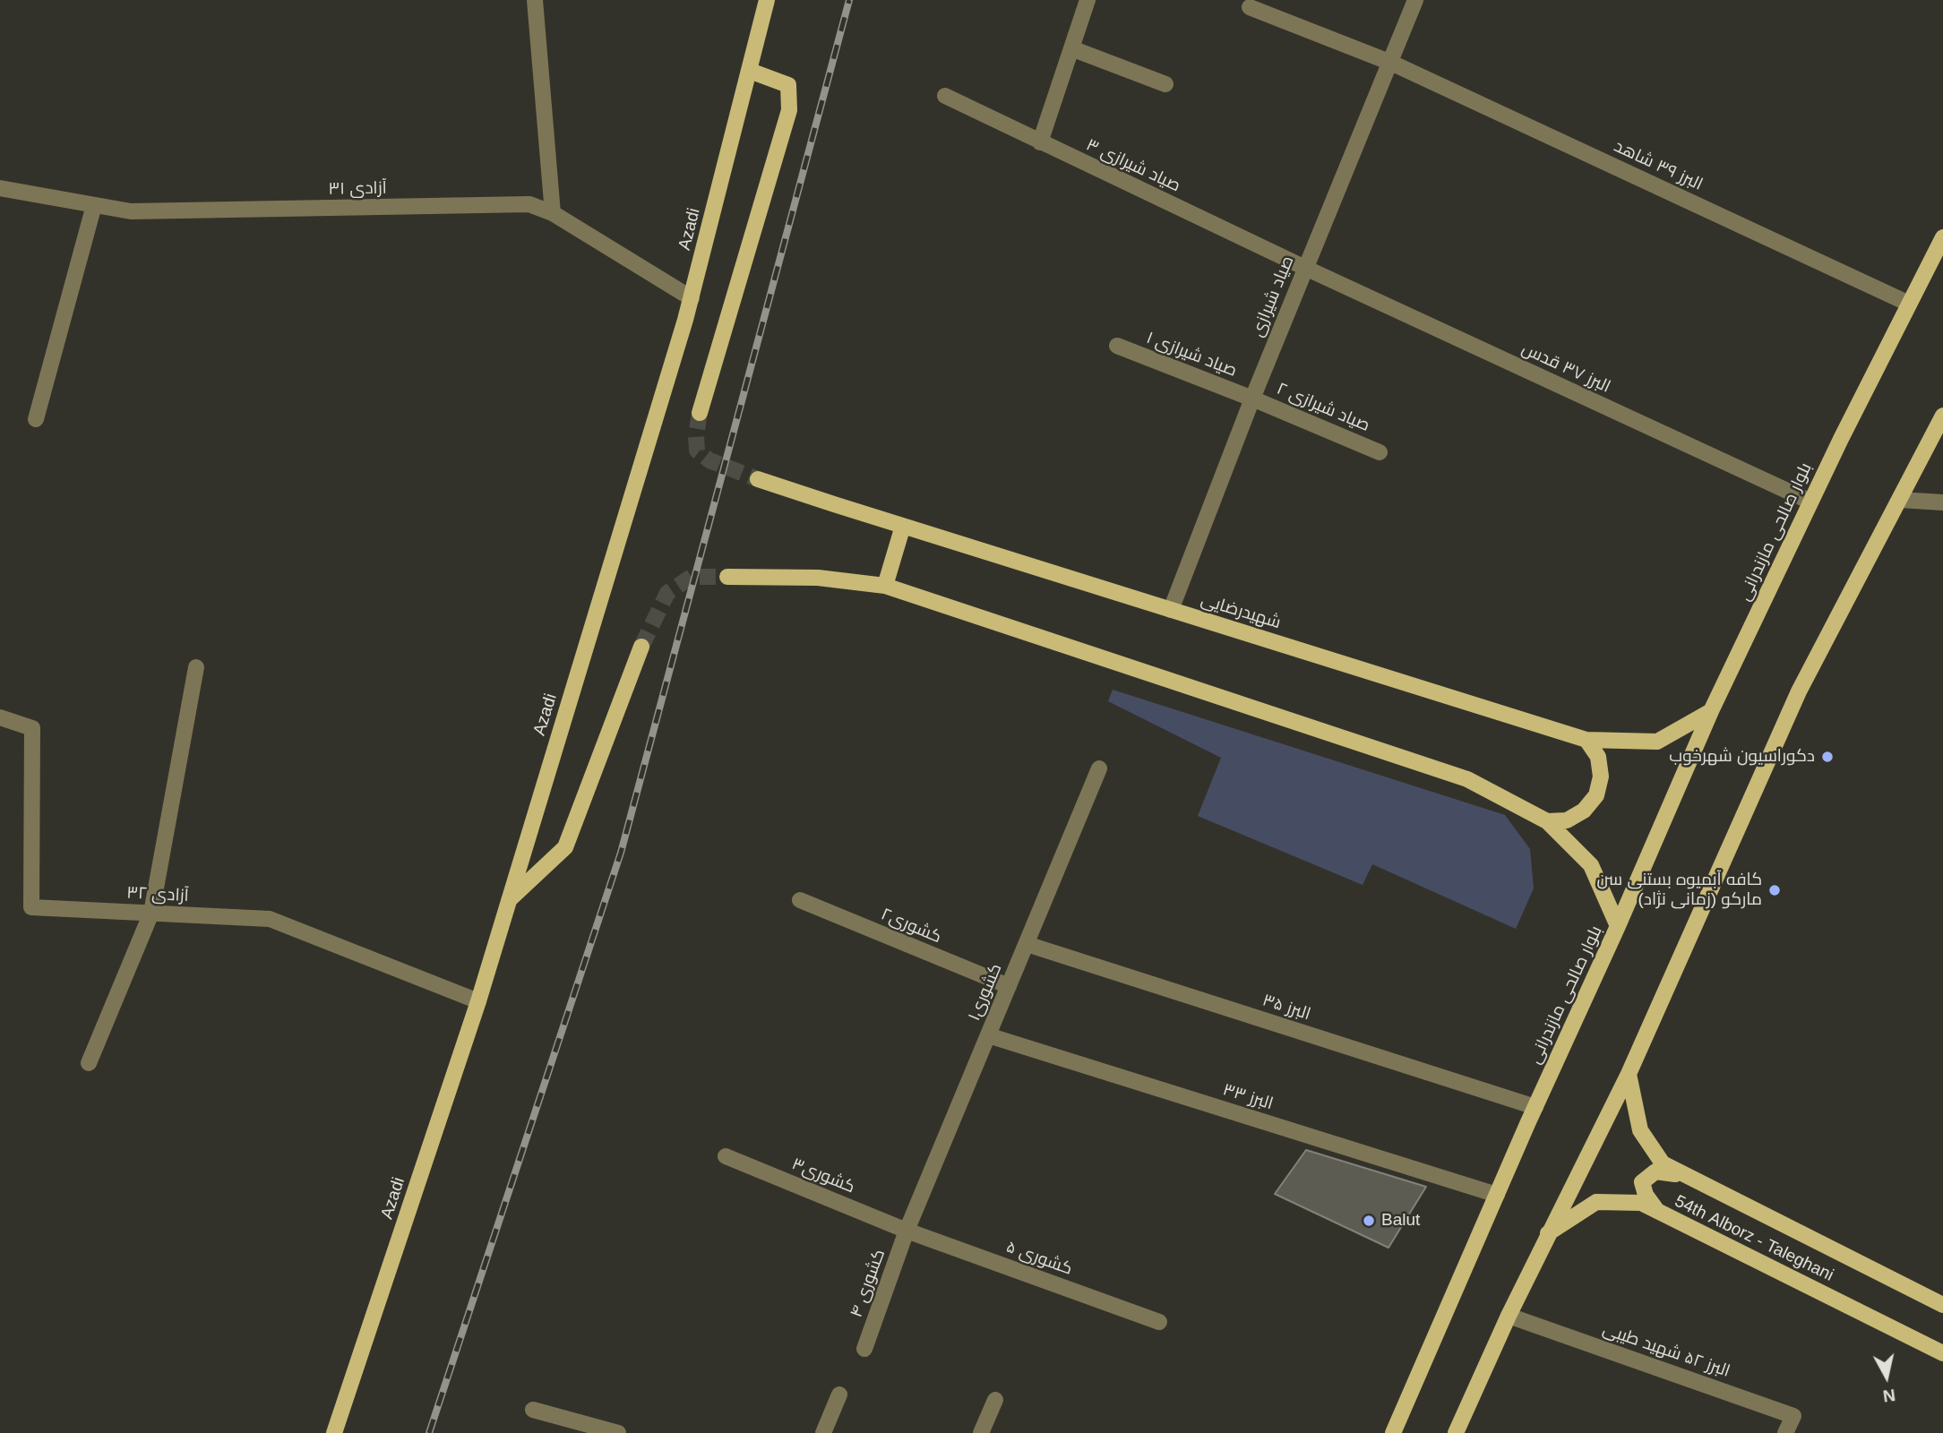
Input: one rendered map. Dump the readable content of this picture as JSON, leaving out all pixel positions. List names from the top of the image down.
{
  "streets": {
    "main road": [
      "Azadi",
      "بلوار صالحی مازندرانی",
      "شهیدرضایی",
      "54th Alborz - Taleghani"
    ],
    "street": [
      "صیاد شیرازی ۳",
      "البرز ۳۹ شاهد",
      "آزادی ۳۱",
      "صیاد شیرازی",
      "صیاد شیرازی ۱",
      "البرز ۳۷ قدس",
      "صیاد شیرازی ۲",
      "آزادی ۳۲",
      "کشوری۲",
      "کشوری۱",
      "البرز ۳۵",
      "البرز ۳۳",
      "کشوری۳",
      "کشوری ۵",
      "کشوری ۴",
      "البرز ۵۲ شهید طیبی"
    ]
  },
  "crossings": [
    ["صیاد شیرازی ۳", "صیاد شیرازی"],
    ["صیاد شیرازی ۳", "البرز ۳۷ قدس"],
    ["البرز ۳۹ شاهد", "صیاد شیرازی"],
    ["البرز ۳۹ شاهد", "بلوار صالحی مازندرانی"],
    ["آزادی ۳۱", "Azadi"],
    ["Azadi", "آزادی ۳۲"],
    ["صیاد شیرازی", "صیاد شیرازی ۱"],
    ["صیاد شیرازی", "البرز ۳۷ قدس"],
    ["صیاد شیرازی", "صیاد شیرازی ۲"],
    ["صیاد شیرازی", "شهیدرضایی"],
    ["صیاد شیرازی ۱", "صیاد شیرازی ۲"],
    ["البرز ۳۷ قدس", "بلوار صالحی مازندرانی"],
    ["بلوار صالحی مازندرانی", "شهیدرضایی"],
    ["بلوار صالحی مازندرانی", "البرز ۳۵"],
    ["بلوار صالحی مازندرانی", "البرز ۳۳"],
    ["کشوری۲", "کشوری۱"],
    ["کشوری۱", "البرز ۳۵"],
    ["کشوری۱", "البرز ۳۳"],
    ["کشوری۱", "کشوری۳"],
    ["کشوری۱", "کشوری ۵"],
    ["کشوری۱", "کشوری ۴"],
    ["کشوری۳", "کشوری ۵"],
    ["کشوری۳", "کشوری ۴"],
    ["کشوری ۵", "کشوری ۴"]
  ],
  "places": ["دکوراسیون شهرخوب", "کافه آبمیوه بستنی سن مارکو (زمانی نژاد)", "Balut"],
  "north": "bottom"
}
